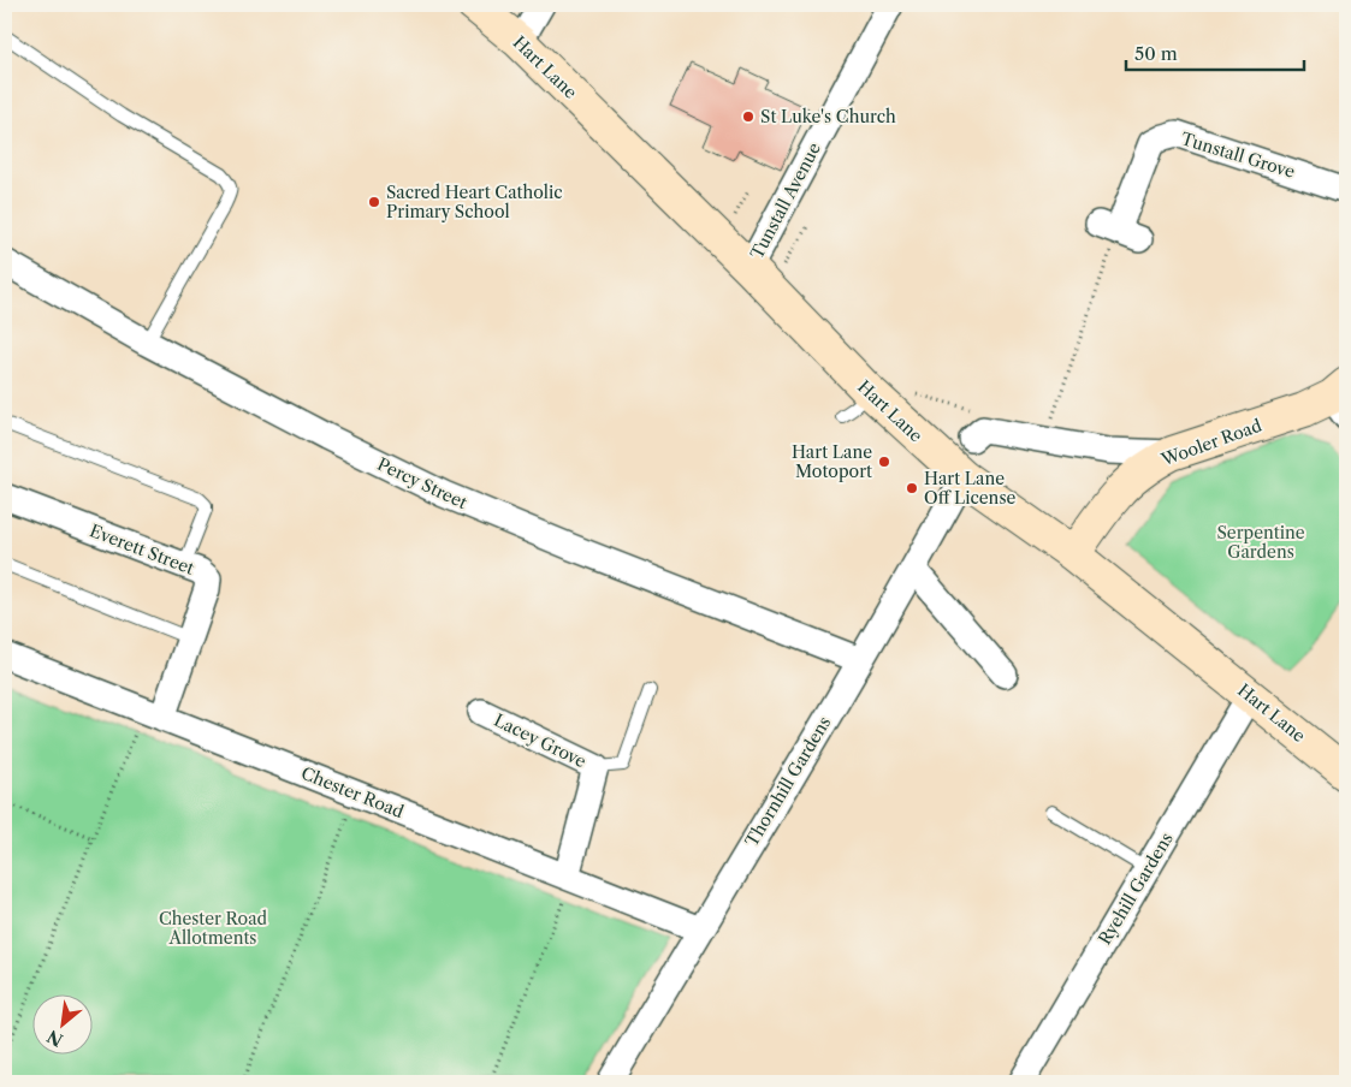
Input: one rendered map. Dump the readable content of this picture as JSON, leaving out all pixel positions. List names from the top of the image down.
{
  "streets": {
    "street": [
      "Hart Lane",
      "Tunstall Grove",
      "Tunstall Avenue",
      "Wooler Road",
      "Percy Street",
      "Everett Street",
      "Lacey Grove",
      "Thornhill Gardens",
      "Chester Road",
      "Ryehill Gardens"
    ]
  },
  "crossings": [
    ["Hart Lane", "Tunstall Avenue"],
    ["Hart Lane", "Wooler Road"],
    ["Hart Lane", "Thornhill Gardens"],
    ["Hart Lane", "Ryehill Gardens"],
    ["Percy Street", "Thornhill Gardens"],
    ["Everett Street", "Chester Road"],
    ["Lacey Grove", "Chester Road"],
    ["Thornhill Gardens", "Chester Road"]
  ],
  "parks": ["Serpentine Gardens", "Chester Road Allotments"],
  "places": [
    "St Luke's Church",
    "Sacred Heart Catholic Primary School",
    "Hart Lane Motoport",
    "Hart Lane Off License"
  ],
  "scale_bar": "50 m",
  "north": "bottom left"
}
